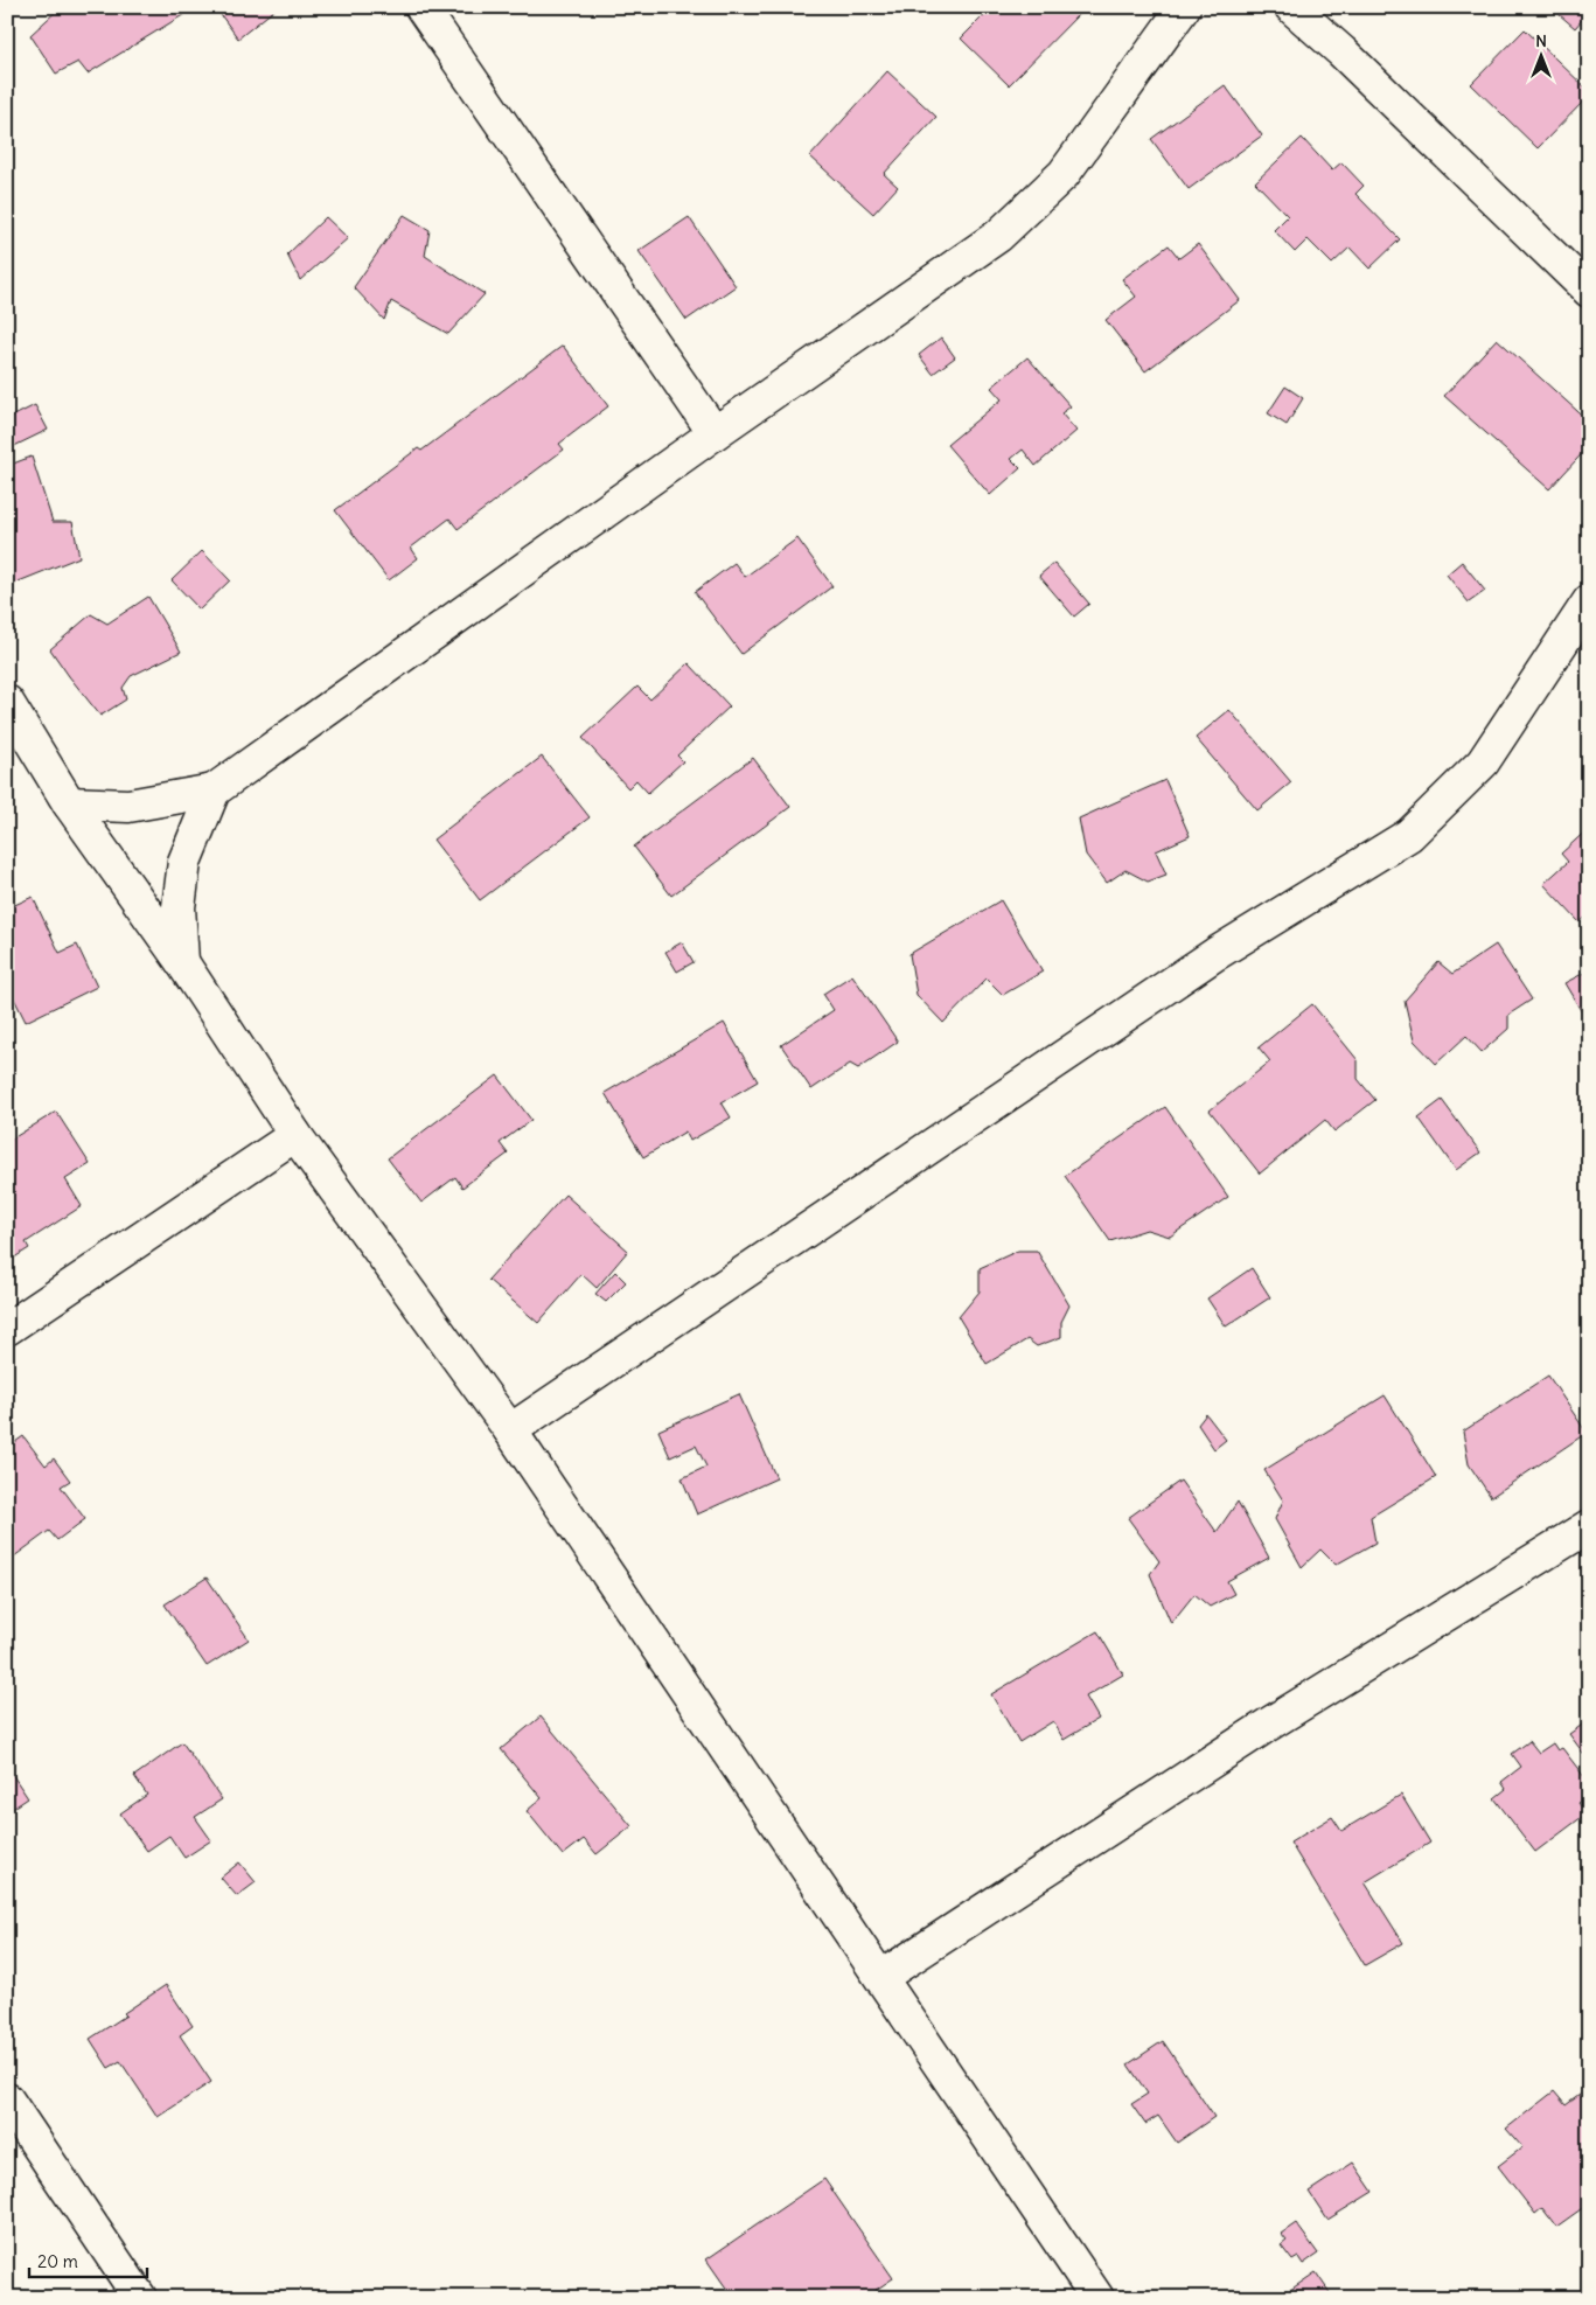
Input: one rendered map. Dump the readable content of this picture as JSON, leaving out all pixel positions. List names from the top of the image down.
{
  "scale_bar": "20 m",
  "north": "top"
}
